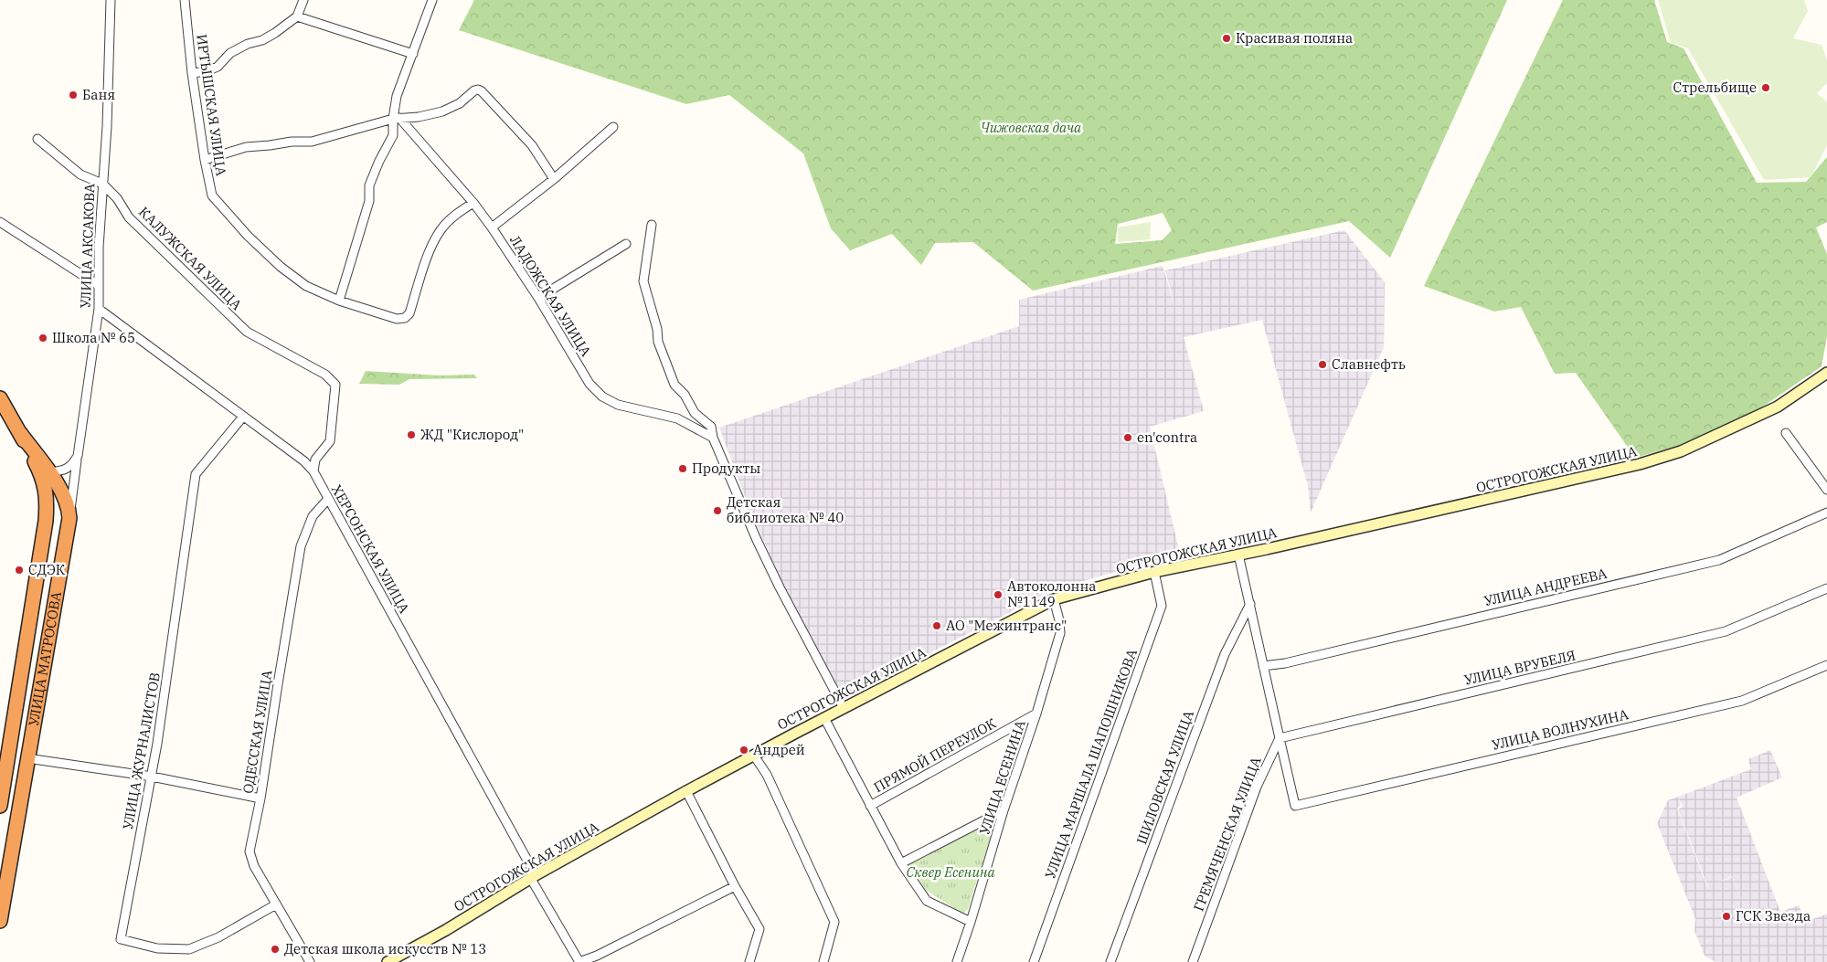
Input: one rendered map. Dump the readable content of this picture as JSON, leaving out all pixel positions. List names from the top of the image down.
{
  "streets": {
    "highway": ["УЛИЦА МАТРОСОВА"],
    "street": [
      "ИРТЫШСКАЯ УЛИЦА",
      "УЛИЦА АКСАКОВА",
      "КАЛУЖСКАЯ УЛИЦА",
      "ЛАДОЖСКАЯ УЛИЦА",
      "ОСТРОГОЖСКАЯ УЛИЦА",
      "ХЕРСОНСКАЯ УЛИЦА",
      "УЛИЦА АНДРЕЕВА",
      "УЛИЦА ВРУБЕЛЯ",
      "УЛИЦА ВОЛНУХИНА",
      "ОДЕССКАЯ УЛИЦА",
      "УЛИЦА ЖУРНАЛИСТОВ",
      "ПРЯМОЙ ПЕРЕУЛОК",
      "УЛИЦА МАРШАЛА ШАПОШНИКОВА",
      "УЛИЦА ЕСЕНИНА",
      "ШИЛОВСКАЯ УЛИЦА",
      "ГРЕМЯЧЕНСКАЯ УЛИЦА"
    ]
  },
  "crossings": [
    ["ИРТЫШСКАЯ УЛИЦА", "ЛАДОЖСКАЯ УЛИЦА"],
    ["УЛИЦА АКСАКОВА", "КАЛУЖСКАЯ УЛИЦА"],
    ["УЛИЦА АКСАКОВА", "ХЕРСОНСКАЯ УЛИЦА"],
    ["УЛИЦА АКСАКОВА", "УЛИЦА МАТРОСОВА"],
    ["КАЛУЖСКАЯ УЛИЦА", "ХЕРСОНСКАЯ УЛИЦА"],
    ["ОСТРОГОЖСКАЯ УЛИЦА", "ХЕРСОНСКАЯ УЛИЦА"],
    ["ОСТРОГОЖСКАЯ УЛИЦА", "УЛИЦА МАРШАЛА ШАПОШНИКОВА"],
    ["ОСТРОГОЖСКАЯ УЛИЦА", "УЛИЦА ЕСЕНИНА"],
    ["ХЕРСОНСКАЯ УЛИЦА", "ОДЕССКАЯ УЛИЦА"],
    ["ХЕРСОНСКАЯ УЛИЦА", "УЛИЦА ЖУРНАЛИСТОВ"],
    ["УЛИЦА ВРУБЕЛЯ", "УЛИЦА ВОЛНУХИНА"],
    ["УЛИЦА ВРУБЕЛЯ", "ГРЕМЯЧЕНСКАЯ УЛИЦА"],
    ["УЛИЦА ВОЛНУХИНА", "ГРЕМЯЧЕНСКАЯ УЛИЦА"],
    ["ОДЕССКАЯ УЛИЦА", "УЛИЦА ЖУРНАЛИСТОВ"],
    ["ПРЯМОЙ ПЕРЕУЛОК", "УЛИЦА ЕСЕНИНА"]
  ],
  "parks": ["Чижовская дача", "Сквер Есенина"],
  "places": [
    "Красивая поляна",
    "Стрельбище",
    "Баня",
    "Школа № 65",
    "Cлавнефть",
    "ЖД \"Кислород\"",
    "en'contra",
    "Продукты",
    "Детская библиотека № 40",
    "СДЭК",
    "Автоколонна №1149",
    "АО \"Межинтранс\"",
    "Андрей",
    "ГСК Звезда",
    "Детская школа искусств № 13"
  ]
}
